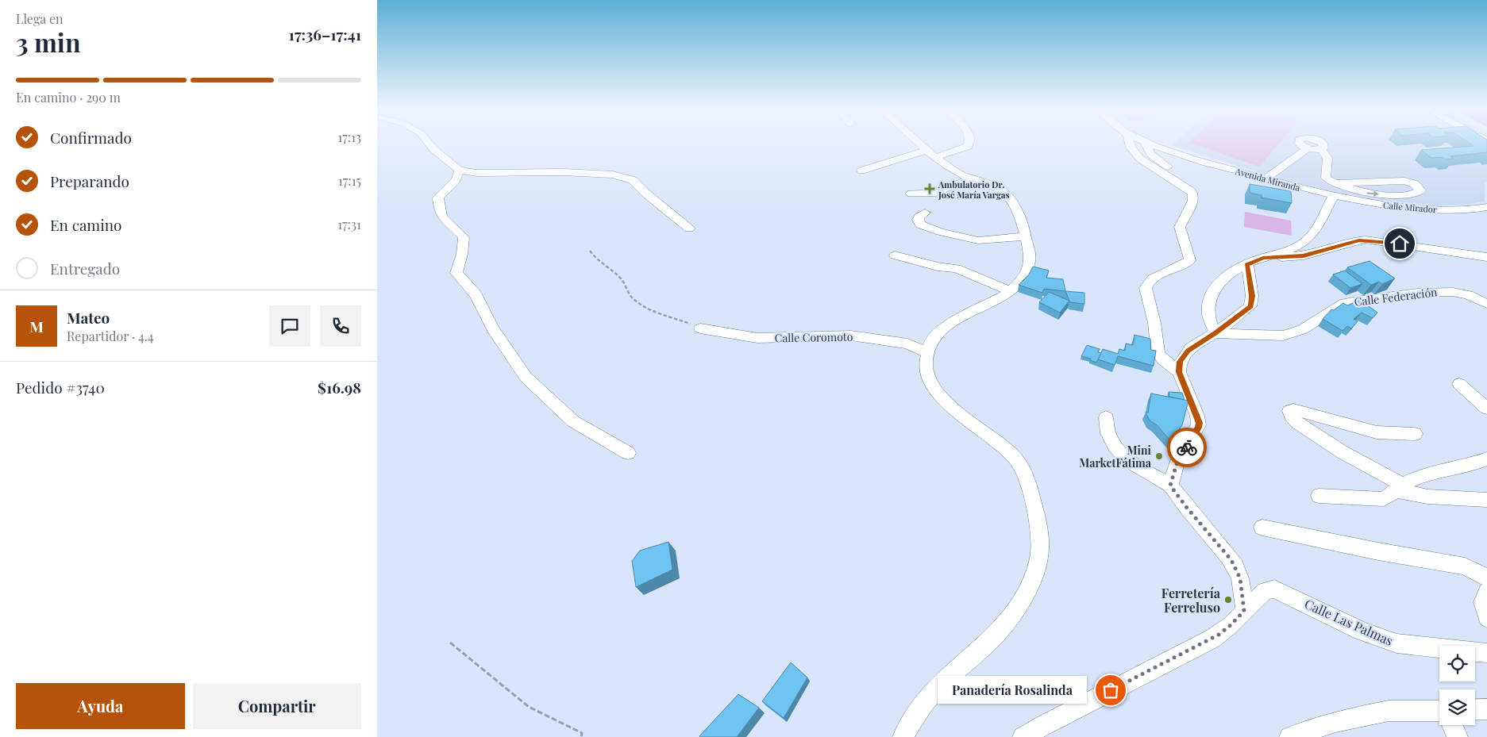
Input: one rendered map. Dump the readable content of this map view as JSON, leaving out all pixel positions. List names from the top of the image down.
{
  "streets": {
    "street": [
      "Avenida Miranda",
      "Calle Mirador",
      "Calle Federación",
      "Calle Coromoto",
      "Calle Las Palmas"
    ]
  },
  "crossings": [
    ["Avenida Miranda", "Calle Mirador"]
  ],
  "places": {
    "health": ["Ambulatorio Dr. José María Vargas"],
    "other": ["Mini MarketFátima", "Ferretería Ferreluso", "Panadería Rosalinda"]
  },
  "page": {
    "heading": ["3 min", "Llega en", "17:36–17:41"],
    "panel": [
      "Mateo",
      "Repartidor · 4.4",
      "Pedido #3740",
      "$16.98"
    ],
    "bar": "En camino · 290 m",
    "list": [
      ["Confirmado", "17:13"],
      ["Preparando", "17:15"],
      ["En camino", "17:31"],
      "Entregado"
    ],
    "round": "M",
    "buttons": ["Ayuda", "Compartir"],
    "bubble": "Panadería Rosalinda"
  }
}
